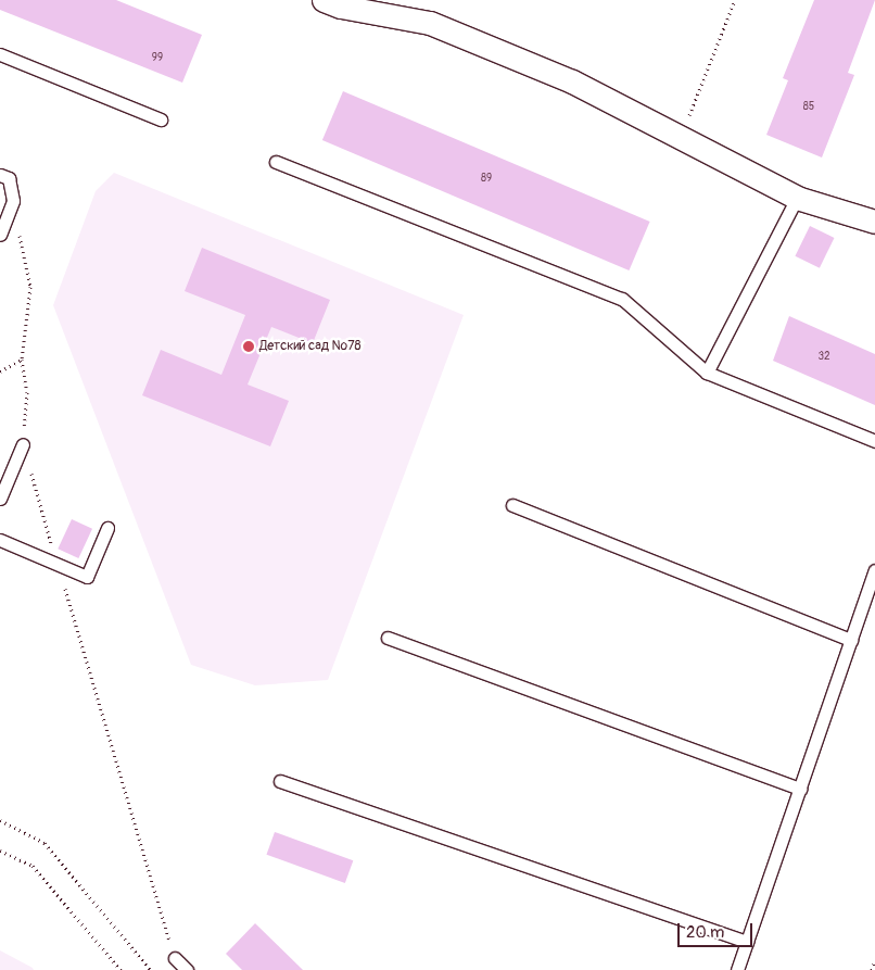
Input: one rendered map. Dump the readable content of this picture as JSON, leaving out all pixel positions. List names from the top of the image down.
{
  "places": ["Детский сад №78"],
  "house_numbers": [
    "99",
    "85",
    "89",
    "32"
  ],
  "scale_bar": "20 m"
}
